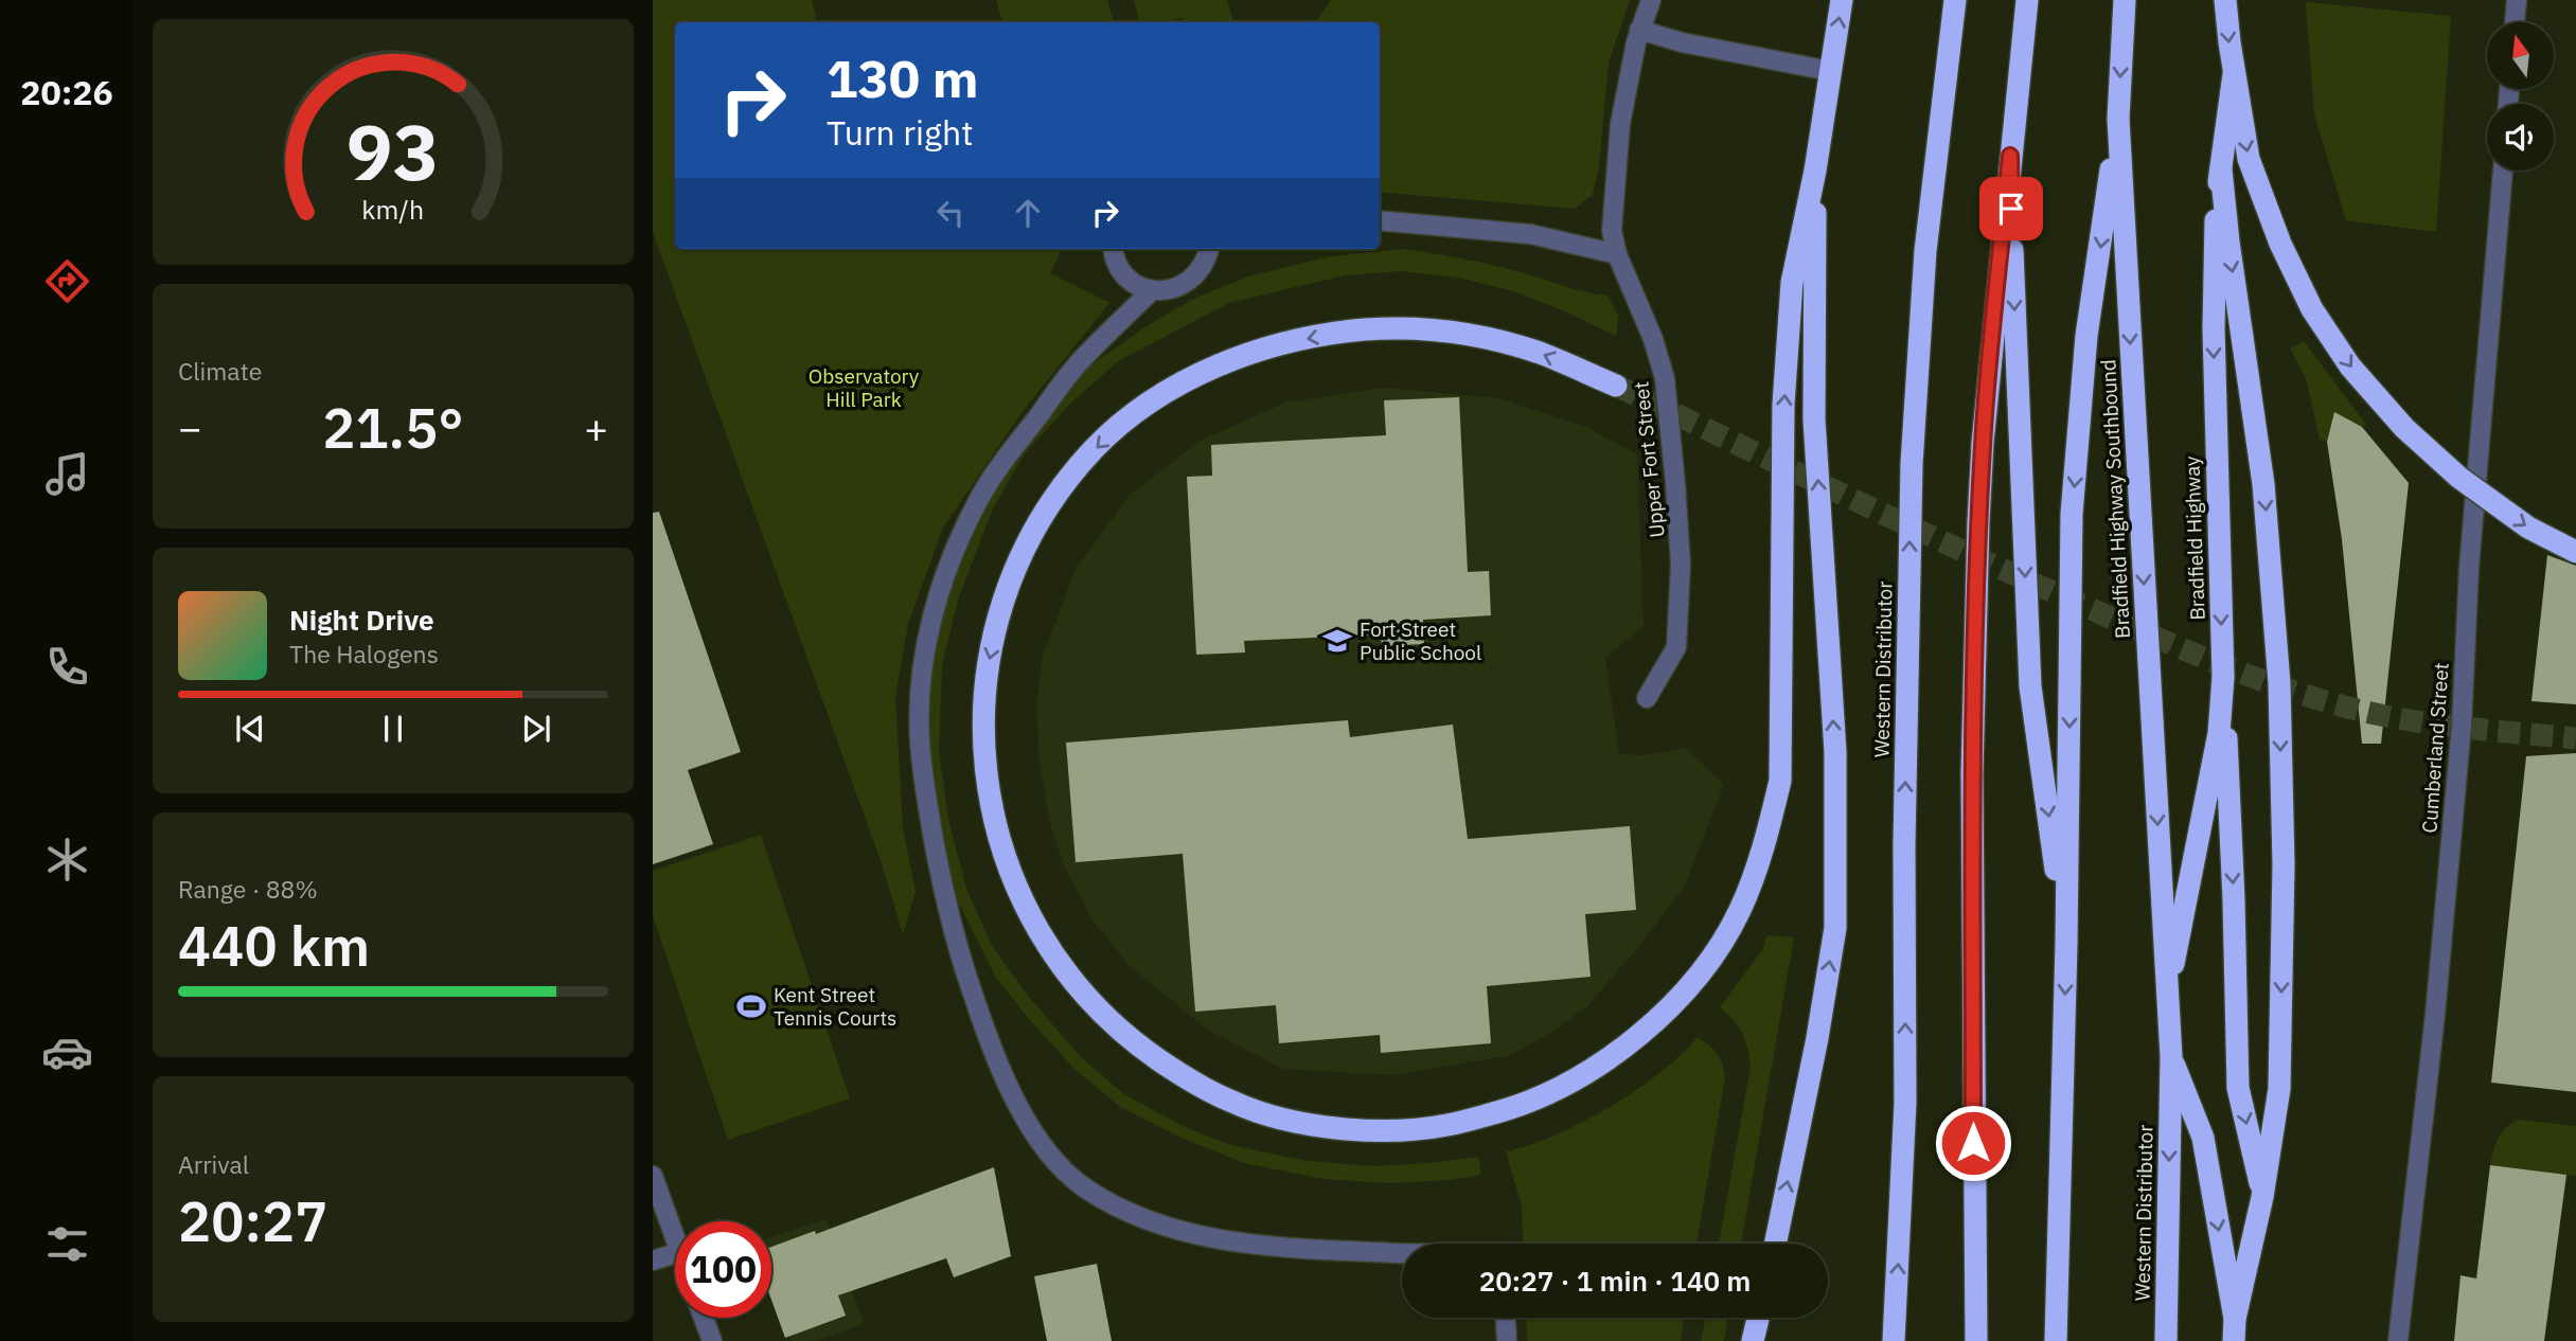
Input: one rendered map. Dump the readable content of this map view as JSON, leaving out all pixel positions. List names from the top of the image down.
{
  "streets": {
    "highway": ["Bradfield Highway Southbound", "Bradfield Highway", "Western Distributor"],
    "street": ["Upper Fort Street", "Cumberland Street"]
  },
  "crossings": [
    ["Bradfield Highway Southbound", "Bradfield Highway"],
    ["Bradfield Highway Southbound", "Western Distributor"],
    ["Bradfield Highway", "Western Distributor"]
  ],
  "parks": ["Observatory Hill Park"],
  "places": {
    "school or university": ["Fort Street Public School"],
    "sports": ["Kent Street Tennis Courts"]
  },
  "north": "top",
  "page": {
    "tabs": "20:26",
    "turn": ["130 m", "Turn right"],
    "tile": [
      "Climate",
      ["Range · 88%", "440 km"],
      ["Arrival", "20:27"]
    ],
    "heat": ["−", "21.5°", "+"],
    "song": ["Night Drive", "The Halogens"],
    "limit": "100",
    "trip": "20:27 · 1 min · 140 m",
    "gauge": ["93", "km/h"]
  }
}
